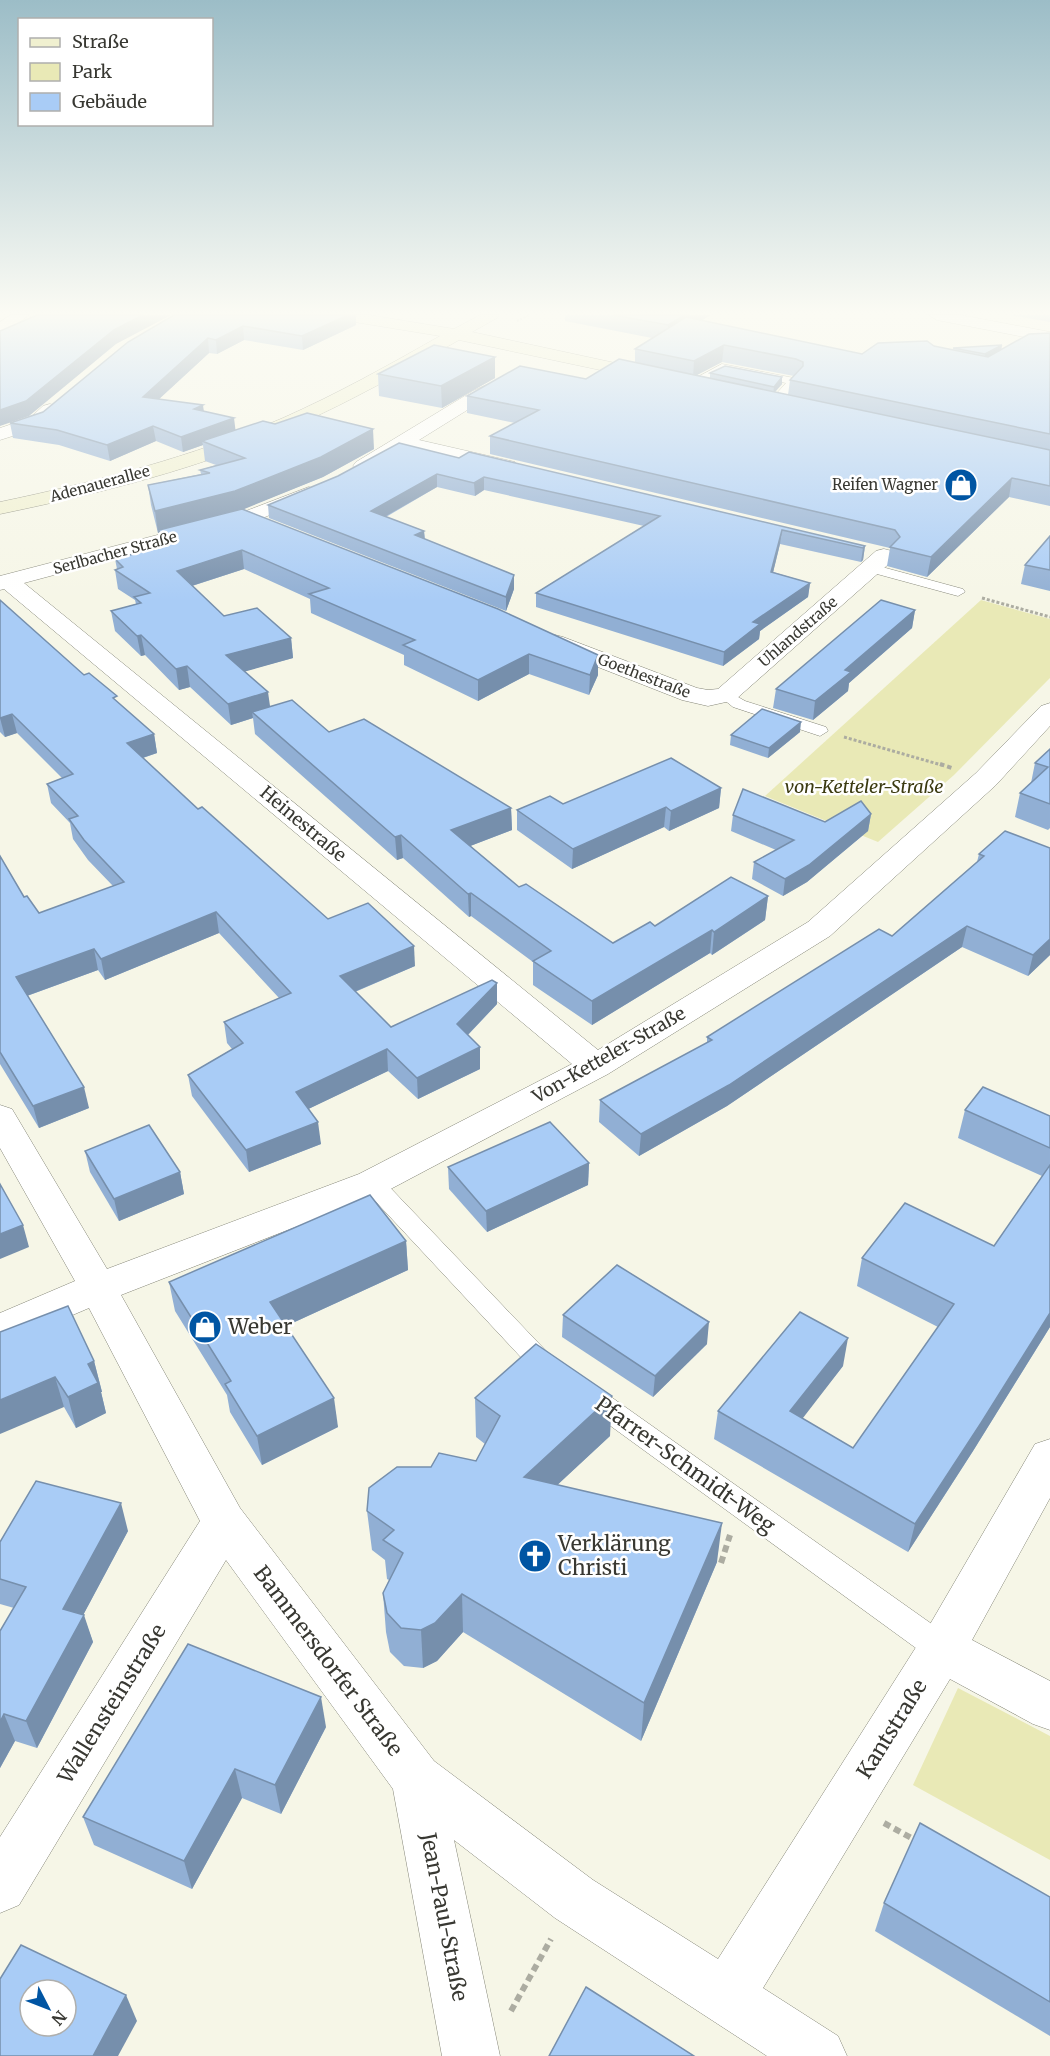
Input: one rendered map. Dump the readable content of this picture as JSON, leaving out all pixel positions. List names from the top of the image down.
{
  "streets": {
    "main road": ["Adenauerallee"],
    "street": [
      "Serlbacher Straße",
      "Uhlandstraße",
      "Goethestraße",
      "Heinestraße",
      "Von-Ketteler-Straße",
      "Bammersdorfer Straße",
      "Wallensteinstraße",
      "Kantstraße",
      "Jean-Paul-Straße"
    ],
    "lane": ["Pfarrer-Schmidt-Weg"]
  },
  "crossings": [
    ["Serlbacher Straße", "Heinestraße"],
    ["Uhlandstraße", "Goethestraße"],
    ["Heinestraße", "Von-Ketteler-Straße"],
    ["Von-Ketteler-Straße", "Pfarrer-Schmidt-Weg"],
    ["Von-Ketteler-Straße", "Bammersdorfer Straße"],
    ["Pfarrer-Schmidt-Weg", "Kantstraße"],
    ["Bammersdorfer Straße", "Wallensteinstraße"],
    ["Bammersdorfer Straße", "Kantstraße"],
    ["Bammersdorfer Straße", "Jean-Paul-Straße"]
  ],
  "parks": ["von-Ketteler-Straße"],
  "places": {
    "shop": ["Reifen Wagner", "Weber"],
    "church": ["Verklärung Christi"]
  },
  "legend": ["Straße", "Park", "Gebäude"],
  "north": "bottom right"
}
